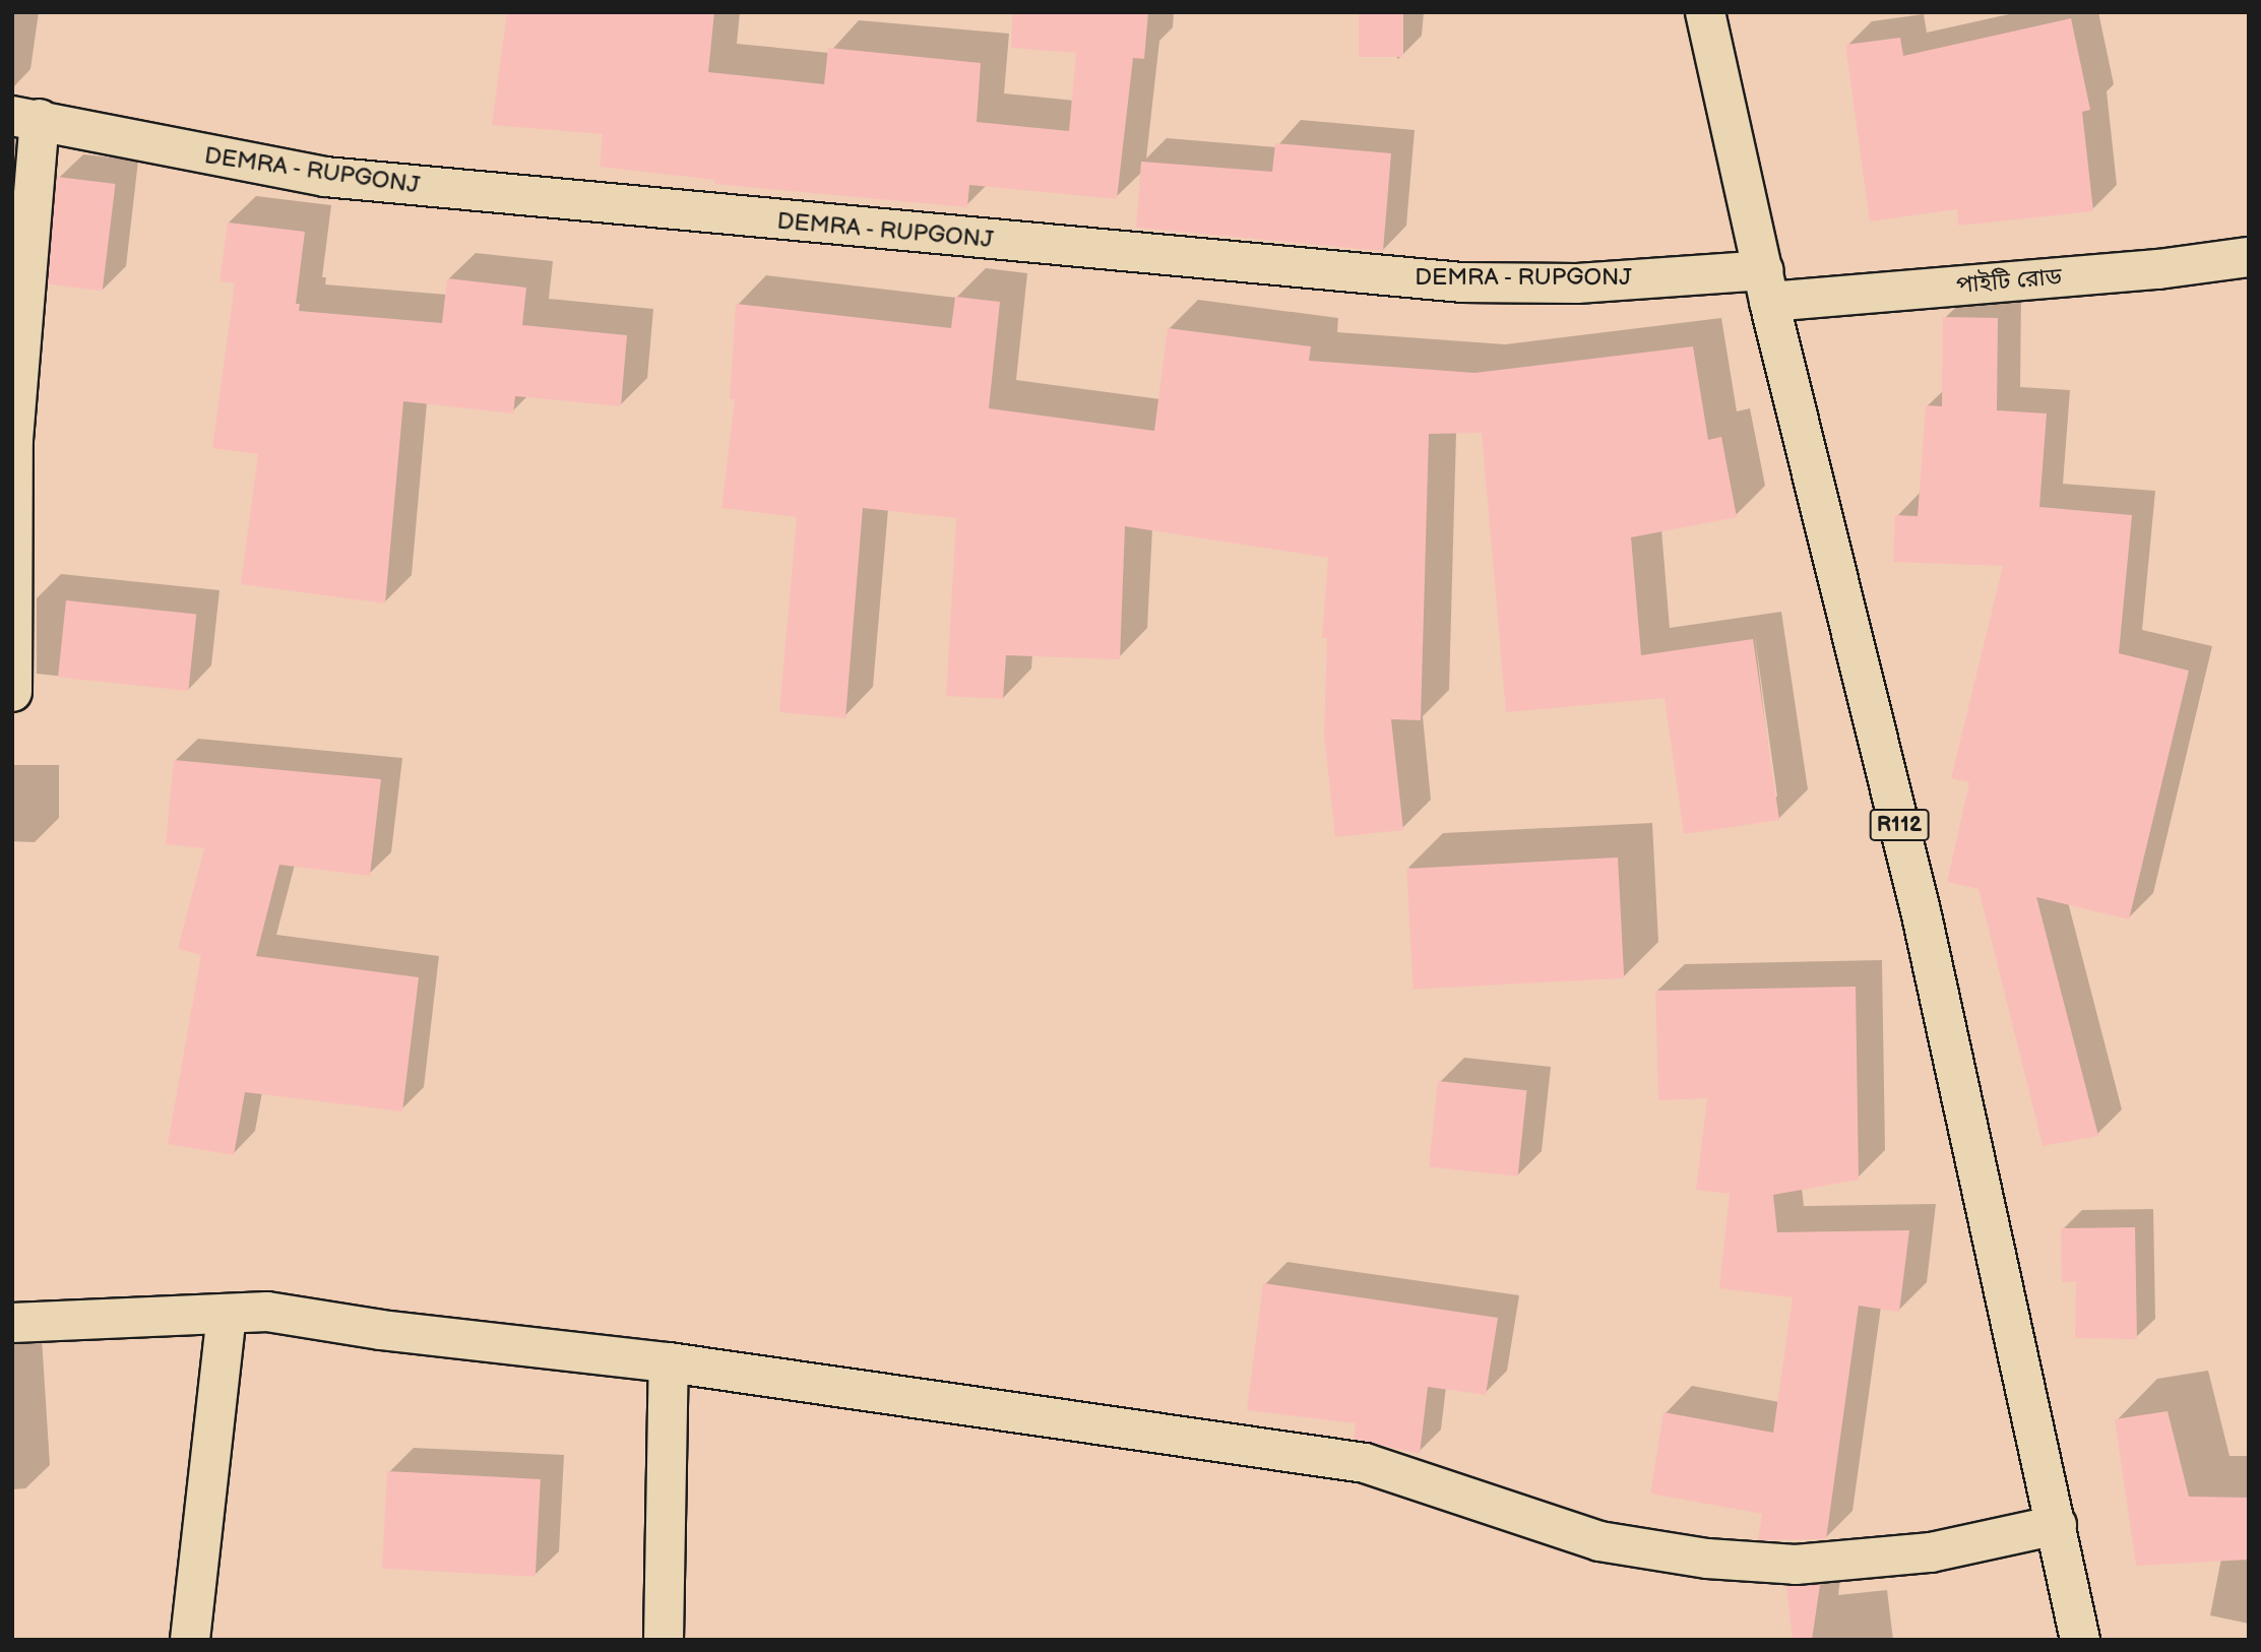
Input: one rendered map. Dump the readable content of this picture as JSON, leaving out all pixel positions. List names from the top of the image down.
{
  "streets": {
    "street": ["DEMRA - RUPGONJ", "পাইটি রোড", "R112"]
  },
  "crossings": [
    ["DEMRA - RUPGONJ", "পাইটি রোড"],
    ["DEMRA - RUPGONJ", "R112"],
    ["পাইটি রোড", "R112"]
  ]
}
